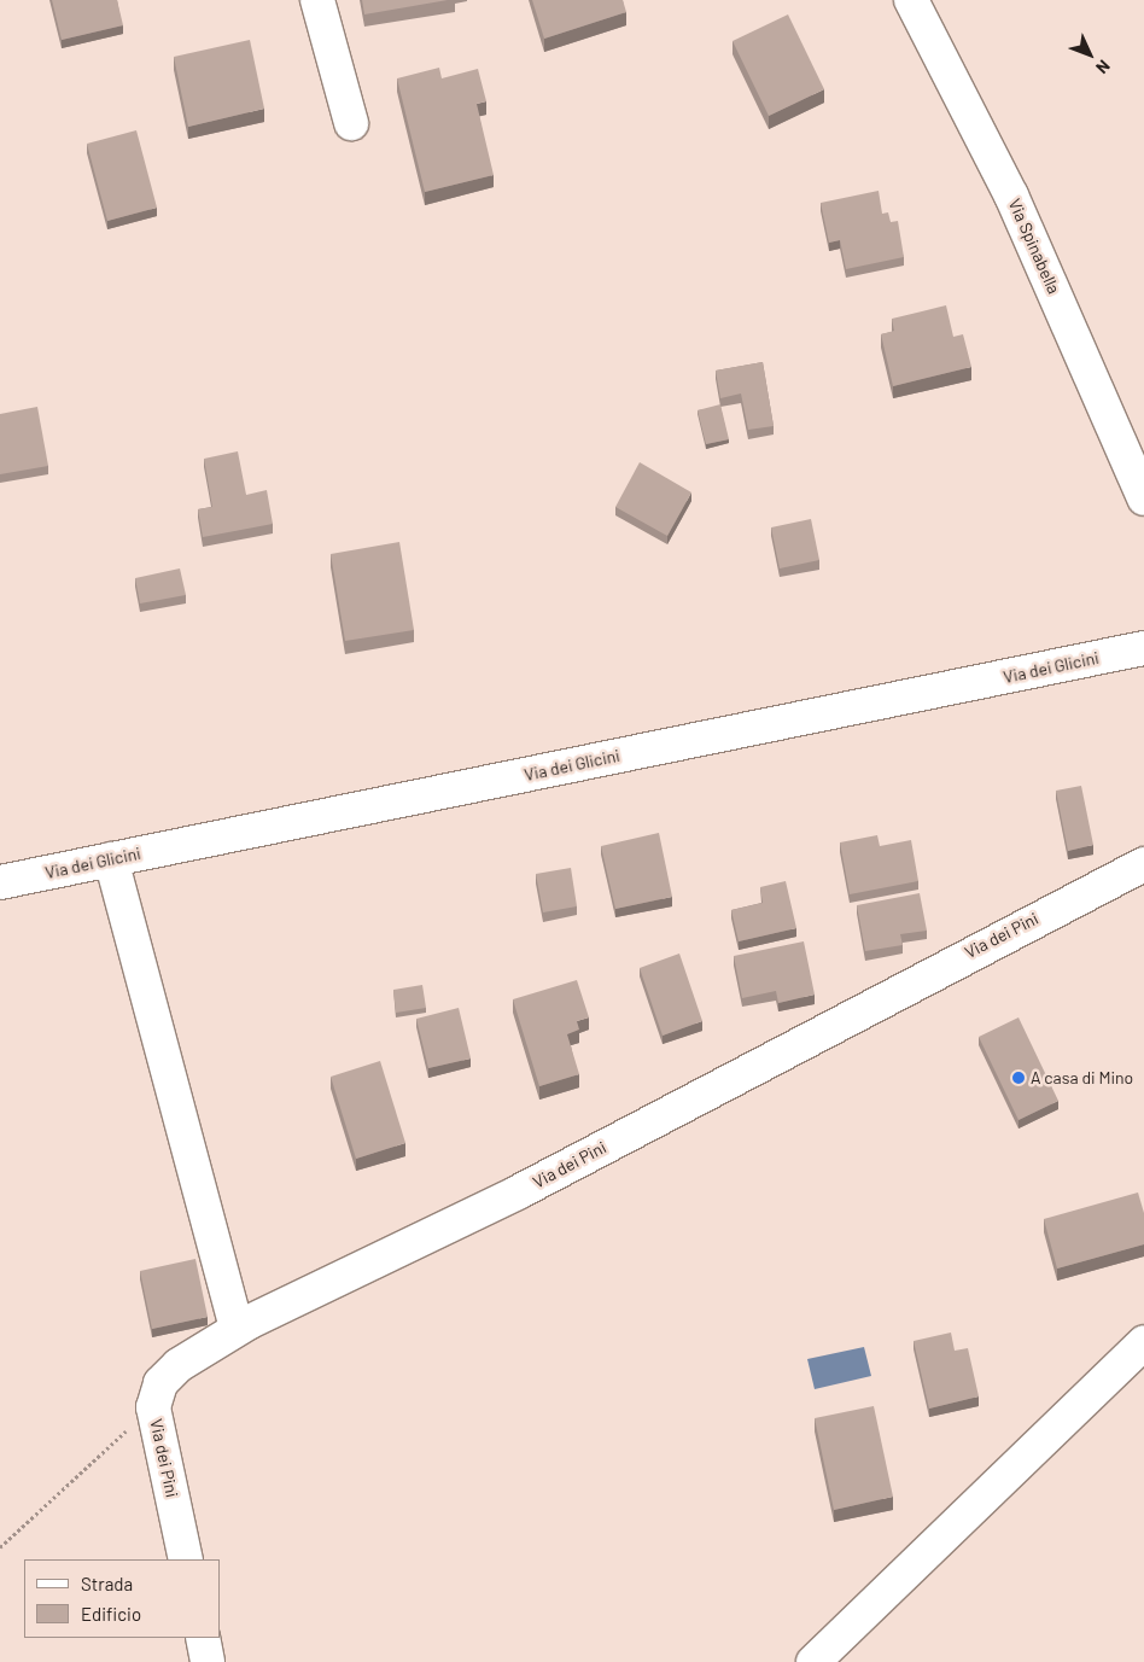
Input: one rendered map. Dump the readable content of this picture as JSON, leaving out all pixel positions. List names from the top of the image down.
{
  "streets": {
    "street": ["Via Spinabella", "Via dei Glicini", "Via dei Pini"]
  },
  "places": ["A casa di Mino"],
  "legend": ["Strada", "Edificio"],
  "north": "bottom right"
}
